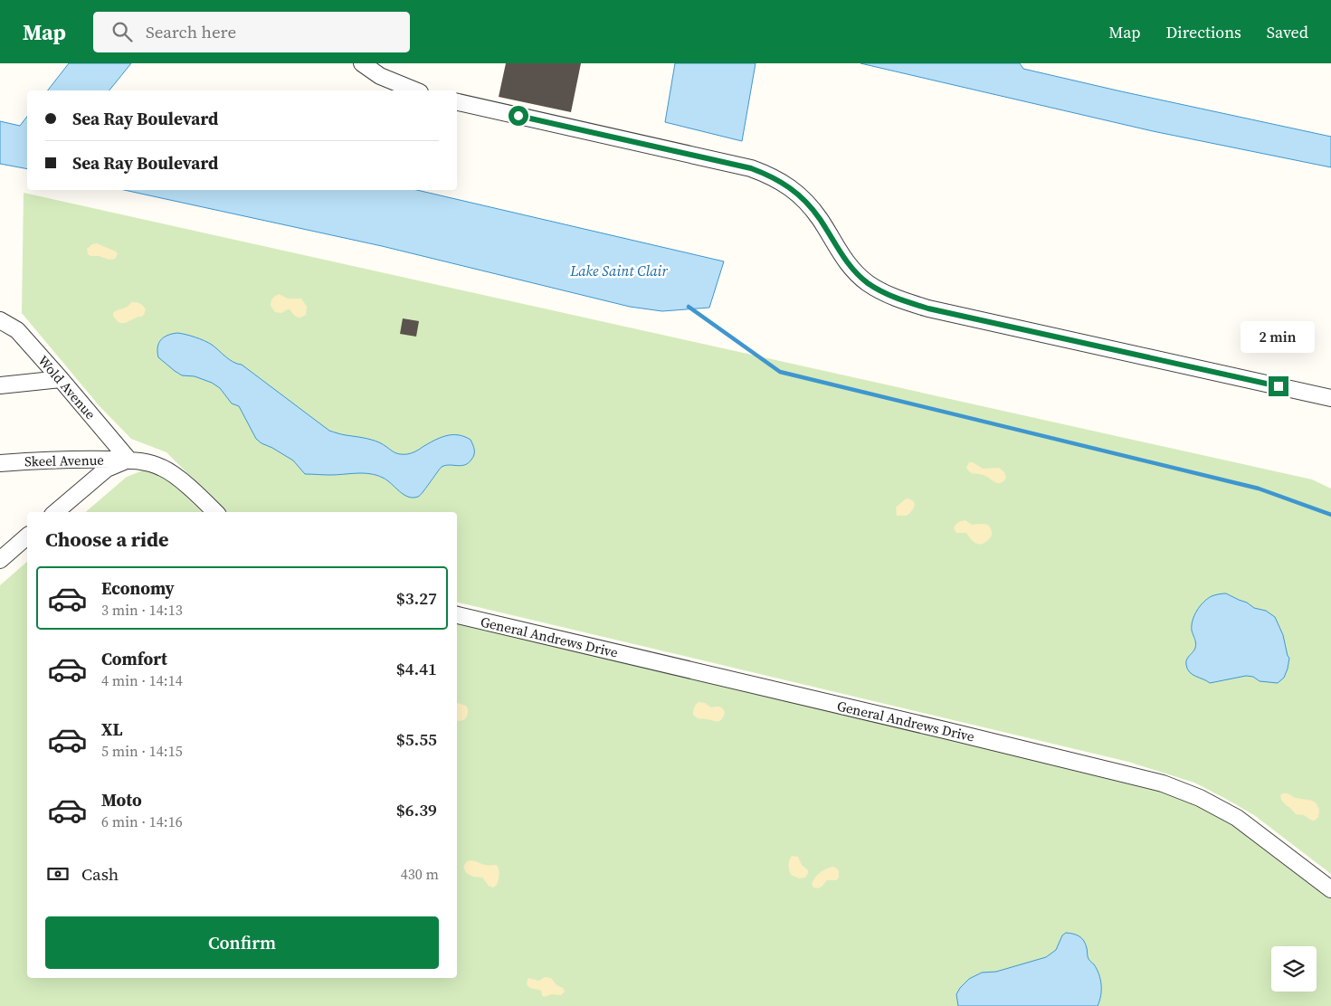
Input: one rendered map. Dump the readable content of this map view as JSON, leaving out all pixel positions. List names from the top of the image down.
{
  "streets": {
    "street": ["Wold Avenue", "Skeel Avenue", "General Andrews Drive"]
  },
  "crossings": [
    ["Wold Avenue", "Skeel Avenue"]
  ],
  "water": ["Lake Saint Clair"],
  "page": {
    "header": "Map",
    "search": "Search here",
    "nav": ["Map", "Directions", "Saved"],
    "banner": ["Sea Ray Boulevard", "Sea Ray Boulevard"],
    "bubble": "2 min",
    "heading": "Choose a ride",
    "list": [
      {
        "name": "Economy",
        "note": "3 min · 14:13",
        "value": "$3.27"
      },
      {
        "name": "Comfort",
        "note": "4 min · 14:14",
        "value": "$4.41"
      },
      {
        "name": "XL",
        "note": "5 min · 14:15",
        "value": "$5.55"
      },
      {
        "name": "Moto",
        "note": "6 min · 14:16",
        "value": "$6.39"
      }
    ],
    "pay": ["Cash", "430 m"],
    "buttons": "Confirm"
  }
}
